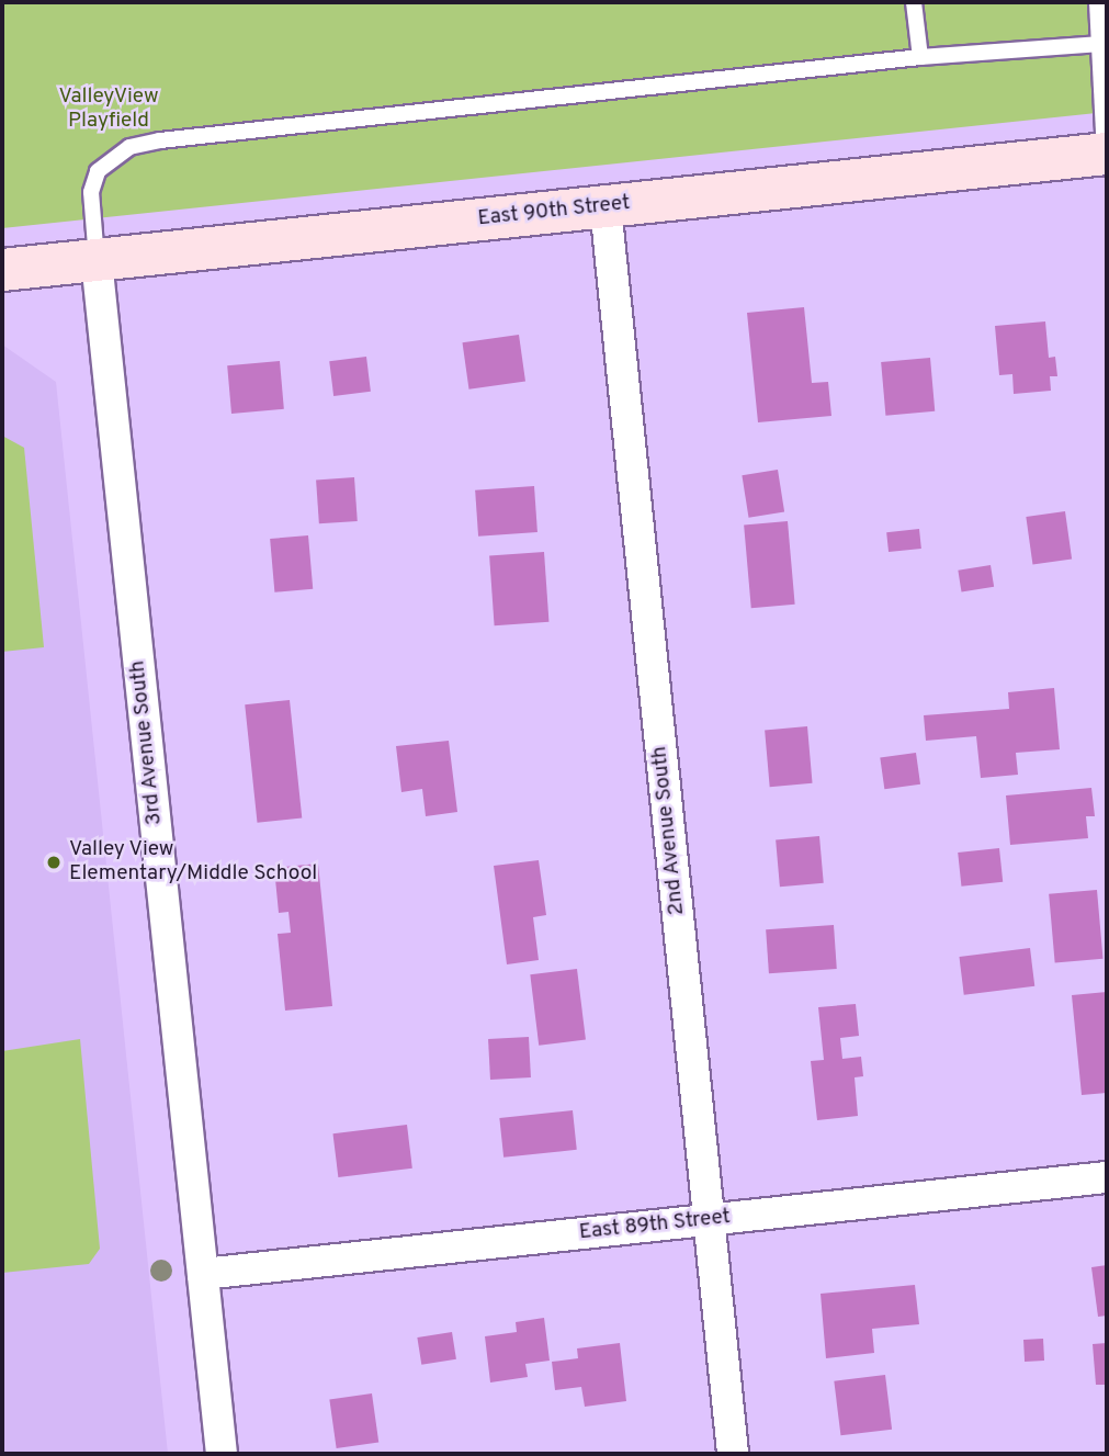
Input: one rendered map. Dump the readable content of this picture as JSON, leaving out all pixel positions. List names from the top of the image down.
{
  "streets": {
    "street": [
      "East 90th Street",
      "3rd Avenue South",
      "2nd Avenue South",
      "East 89th Street"
    ]
  },
  "crossings": [
    ["East 90th Street", "3rd Avenue South"],
    ["East 90th Street", "2nd Avenue South"],
    ["3rd Avenue South", "East 89th Street"],
    ["2nd Avenue South", "East 89th Street"]
  ],
  "parks": ["ValleyView Playfield"],
  "places": ["Valley View Elementary/Middle School"]
}
